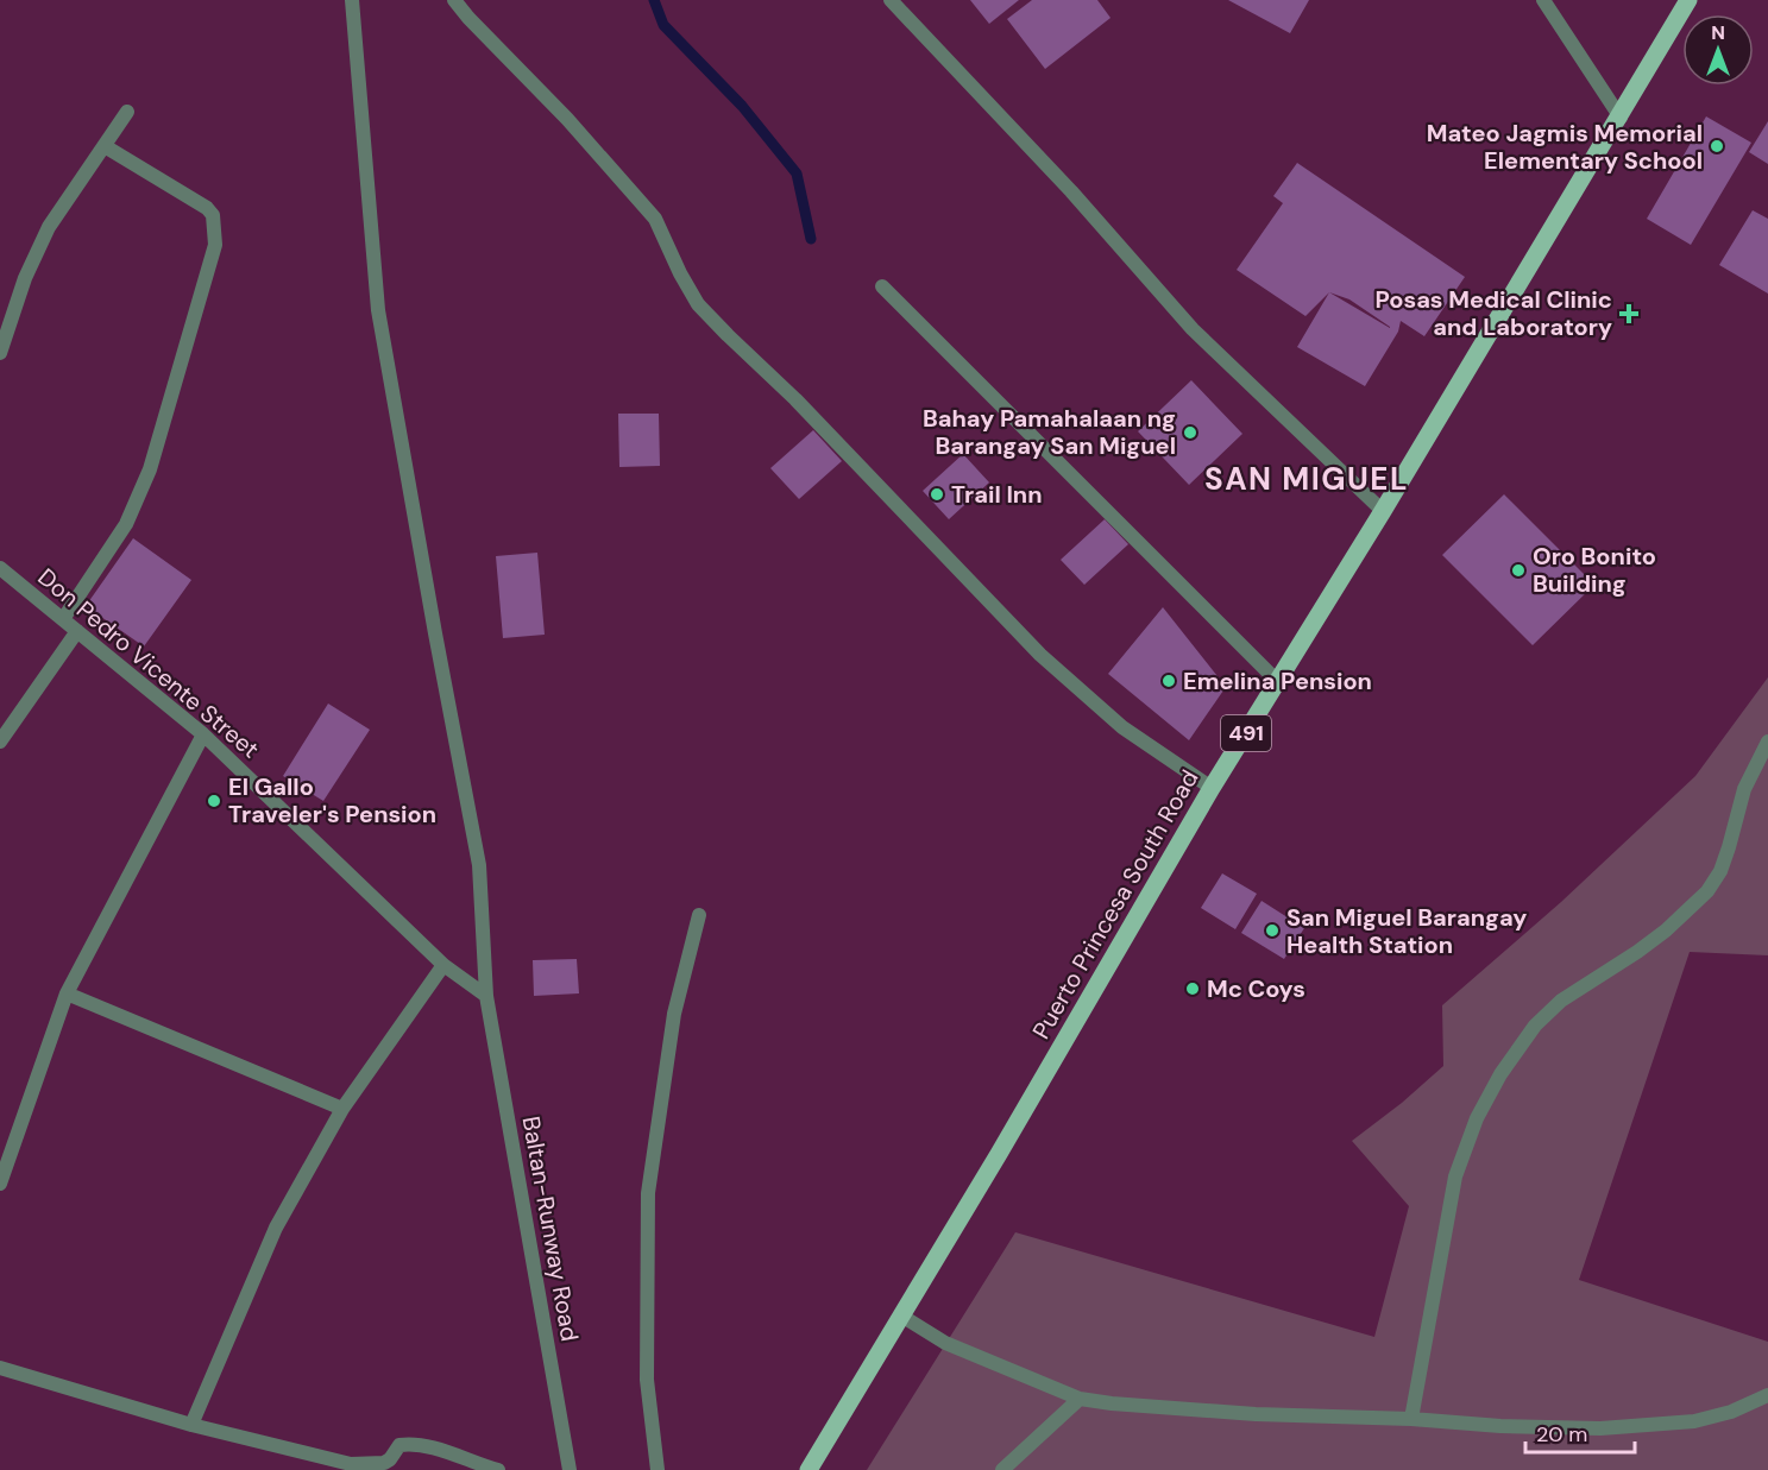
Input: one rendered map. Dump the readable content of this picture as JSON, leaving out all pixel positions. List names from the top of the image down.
{
  "streets": {
    "main road": ["491", "Puerto Princesa South Road"],
    "street": ["Don Pedro Vicente Street", "Baltan-Runway Road"]
  },
  "crossings": [
    ["Don Pedro Vicente Street", "Baltan-Runway Road"]
  ],
  "districts": ["SAN MIGUEL"],
  "places": {
    "other": [
      "Mateo Jagmis Memorial Elementary School",
      "Bahay Pamahalaan ng Barangay San Miguel",
      "Trail Inn",
      "Oro Bonito Building",
      "Emelina Pension",
      "El Gallo Traveler's Pension",
      "San Miguel Barangay Health Station",
      "Mc Coys"
    ],
    "health": ["Posas Medical Clinic and Laboratory"]
  },
  "scale_bar": "20 m",
  "north": "top"
}
